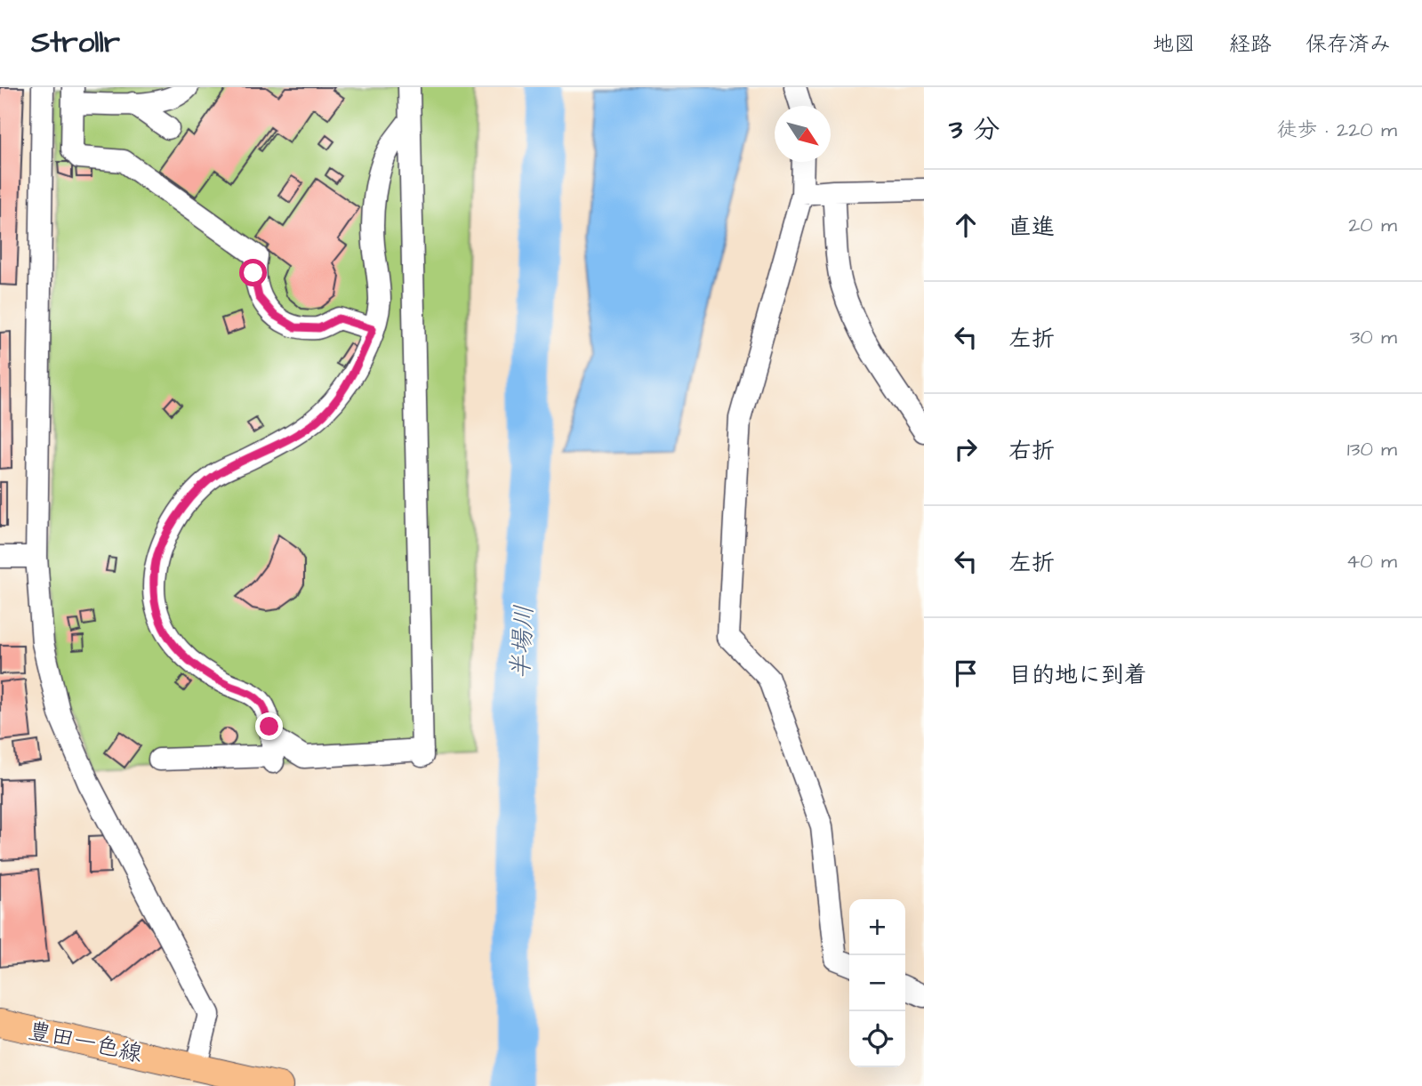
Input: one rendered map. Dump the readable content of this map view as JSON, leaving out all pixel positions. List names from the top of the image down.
{
  "streets": {
    "main road": ["豊田一色線"]
  },
  "water": ["半場川"],
  "north": "bottom right",
  "page": {
    "header": "Strollr",
    "nav": ["地図", "経路", "保存済み"],
    "heading": ["3 分", "徒歩 · 220 m"],
    "list": [
      ["直進", "20 m"],
      ["左折", "30 m"],
      ["右折", "130 m"],
      ["左折", "40 m"],
      "目的地に到着"
    ],
    "map_buttons": ["+", "−"]
  }
}
